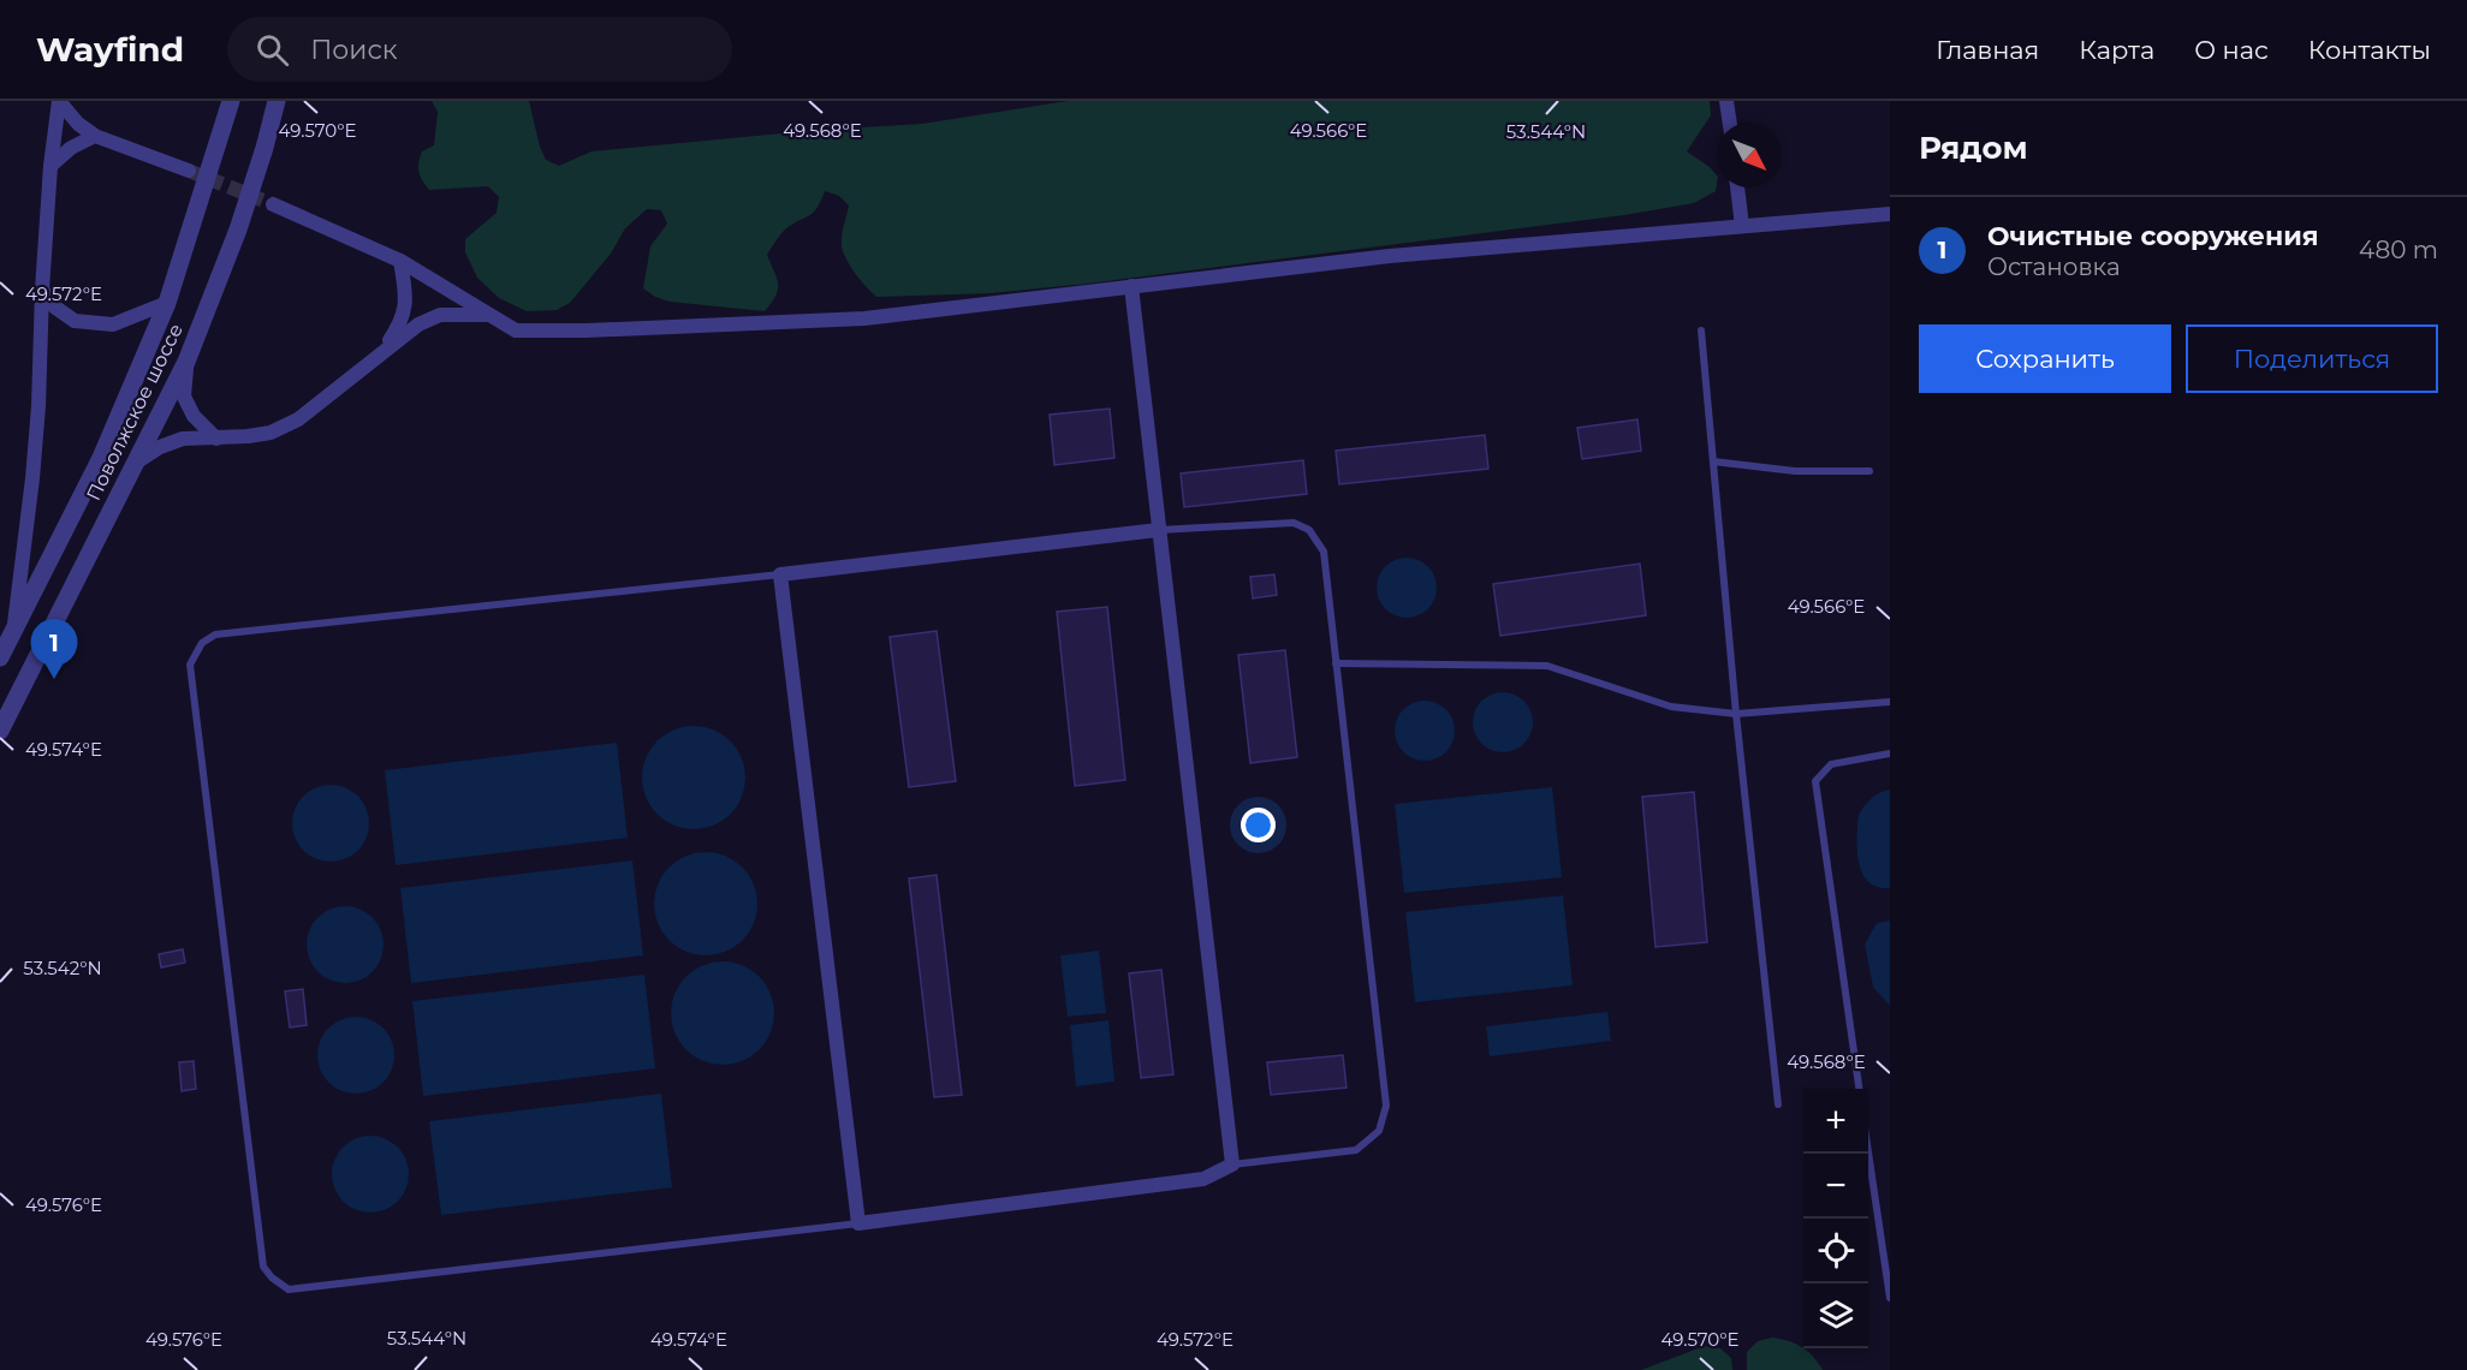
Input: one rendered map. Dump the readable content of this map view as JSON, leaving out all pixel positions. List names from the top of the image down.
{
  "streets": {
    "street": ["Поволжское шоссе"]
  },
  "north": "bottom right",
  "page": {
    "header": "Wayfind",
    "search": "Поиск",
    "nav": [
      "Главная",
      "Карта",
      "О нас",
      "Контакты"
    ],
    "heading": "Рядом",
    "list": [
      {
        "mark": "1",
        "name": "Очистные сооружения",
        "note": "Остановка",
        "value": "480 m"
      }
    ],
    "buttons": ["Сохранить", "Поделиться"],
    "pins": "1",
    "map_buttons": ["+", "−"]
  },
  "coordinates": [
    "49.568°E",
    "49.570°E",
    "49.566°E",
    "53.544°N",
    "49.572°E",
    "49.574°E",
    "53.542°N",
    "49.576°E"
  ]
}
